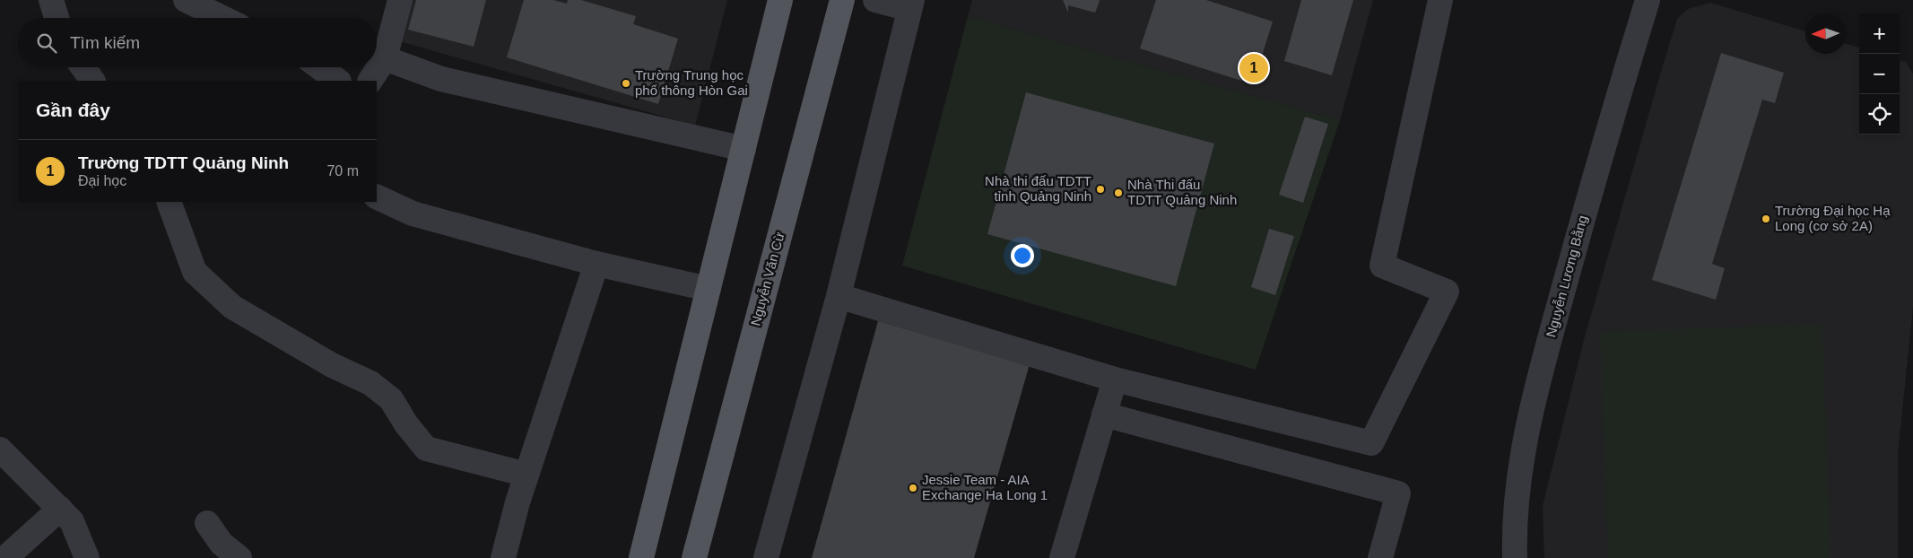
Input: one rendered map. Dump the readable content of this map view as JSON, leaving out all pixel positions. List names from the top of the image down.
{
  "streets": {
    "main road": ["Nguyễn Văn Cừ"],
    "street": ["Nguyễn Lương Bằng"]
  },
  "places": [
    "Trường Trung học phổ thông Hòn Gai",
    "Nhà thi đấu TDTT tỉnh Quảng Ninh",
    "Nhà Thi đấu TDTT Quảng Ninh",
    "Trường Đại học Hạ Long (cơ sở 2A)",
    "Jessie Team - AIA Exchange Ha Long 1"
  ],
  "north": "left",
  "page": {
    "map_buttons": ["+", "−"],
    "search": "Tìm kiếm",
    "pins": "1",
    "heading": "Gần đây",
    "list": [
      {
        "mark": "1",
        "name": "Trường TDTT Quảng Ninh",
        "note": "Đại học",
        "value": "70 m"
      }
    ]
  }
}
